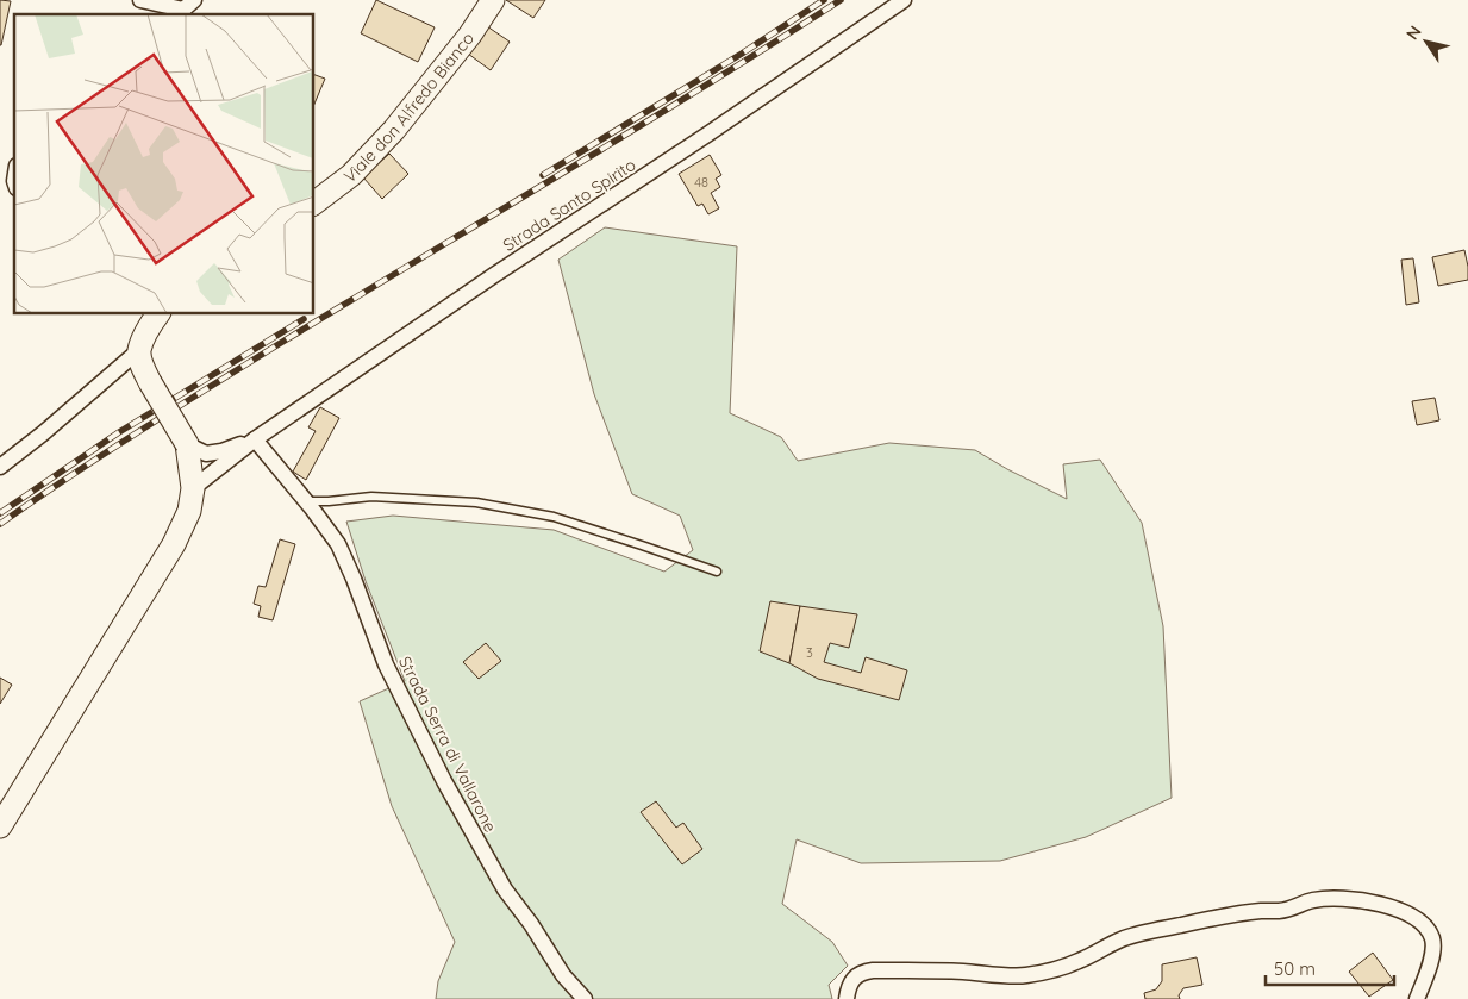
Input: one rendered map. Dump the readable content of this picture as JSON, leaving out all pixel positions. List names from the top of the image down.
{
  "streets": {
    "street": ["Viale don Alfredo Bianco", "Strada Santo Spirito", "Strada Serra di Vallarone"]
  },
  "crossings": [
    ["Strada Santo Spirito", "Strada Serra di Vallarone"]
  ],
  "house_numbers": ["48", "3"],
  "scale_bar": "50 m",
  "north": "top left"
}
